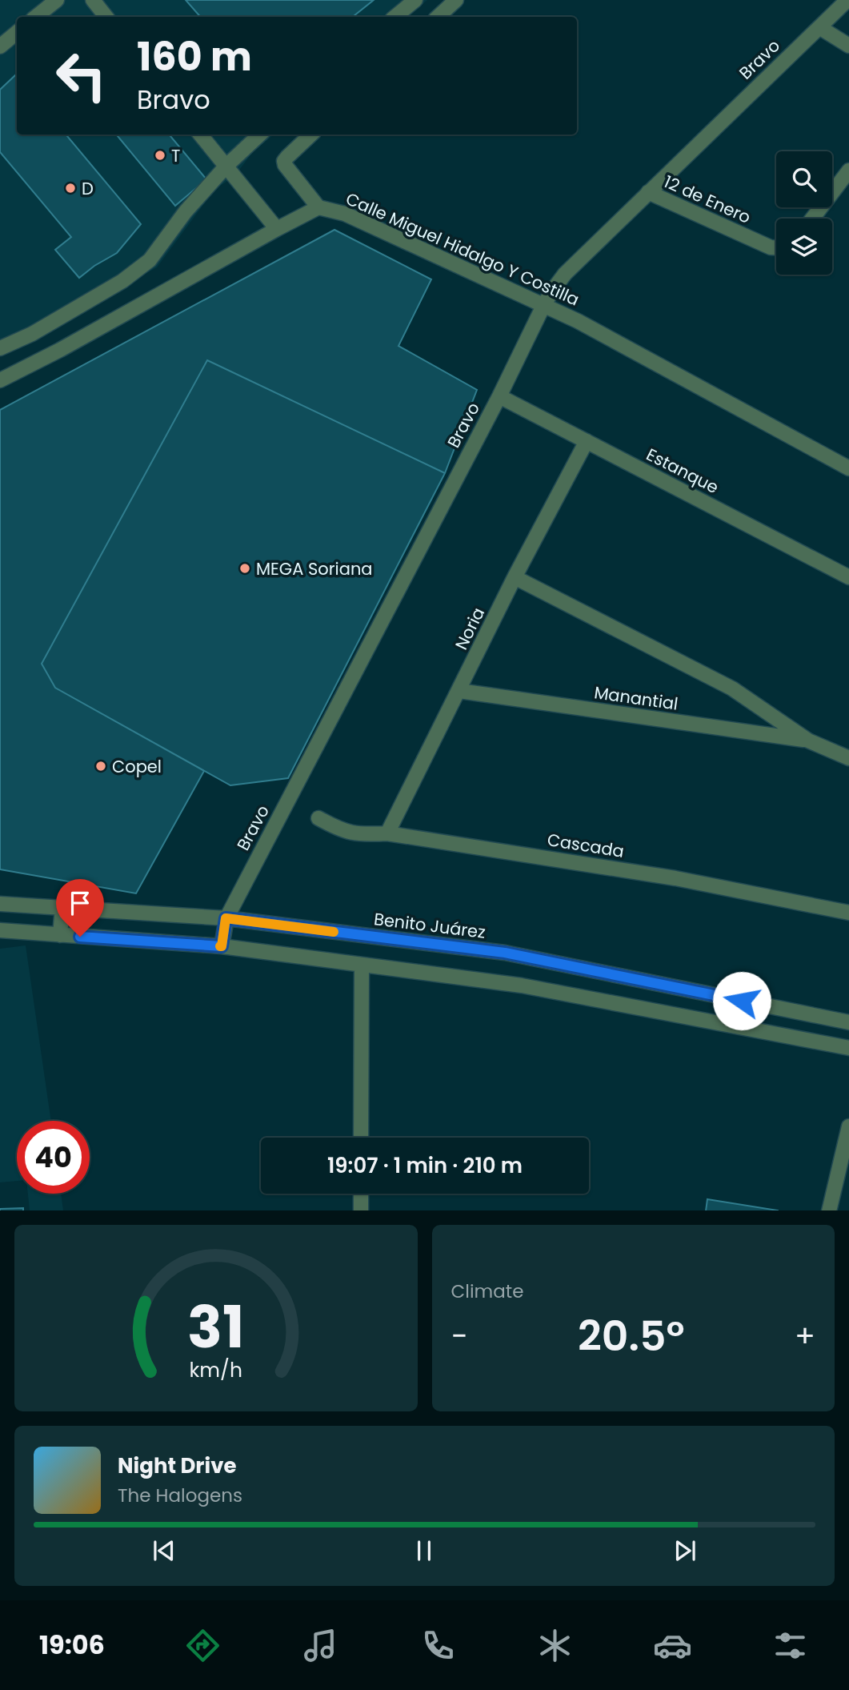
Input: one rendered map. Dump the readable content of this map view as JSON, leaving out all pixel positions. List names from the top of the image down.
{
  "streets": {
    "street": [
      "Bravo",
      "12 de Enero",
      "Calle Miguel Hidalgo Y Costilla",
      "Estanque",
      "Noria",
      "Manantial",
      "Cascada",
      "Benito Juárez"
    ]
  },
  "crossings": [
    ["Bravo", "12 de Enero"],
    ["Bravo", "Calle Miguel Hidalgo Y Costilla"],
    ["Bravo", "Estanque"],
    ["Bravo", "Benito Juárez"],
    ["Estanque", "Noria"],
    ["Noria", "Manantial"],
    ["Noria", "Cascada"]
  ],
  "places": [
    "T",
    "D",
    "MEGA Soriana",
    "Copel"
  ],
  "page": {
    "turn": ["160 m", "Bravo"],
    "limit": "40",
    "trip": "19:07 · 1 min · 210 m",
    "tile": "Climate",
    "heat": ["−", "20.5°", "+"],
    "song": ["Night Drive", "The Halogens"],
    "tabs": "19:06",
    "gauge": ["31", "km/h"]
  }
}
